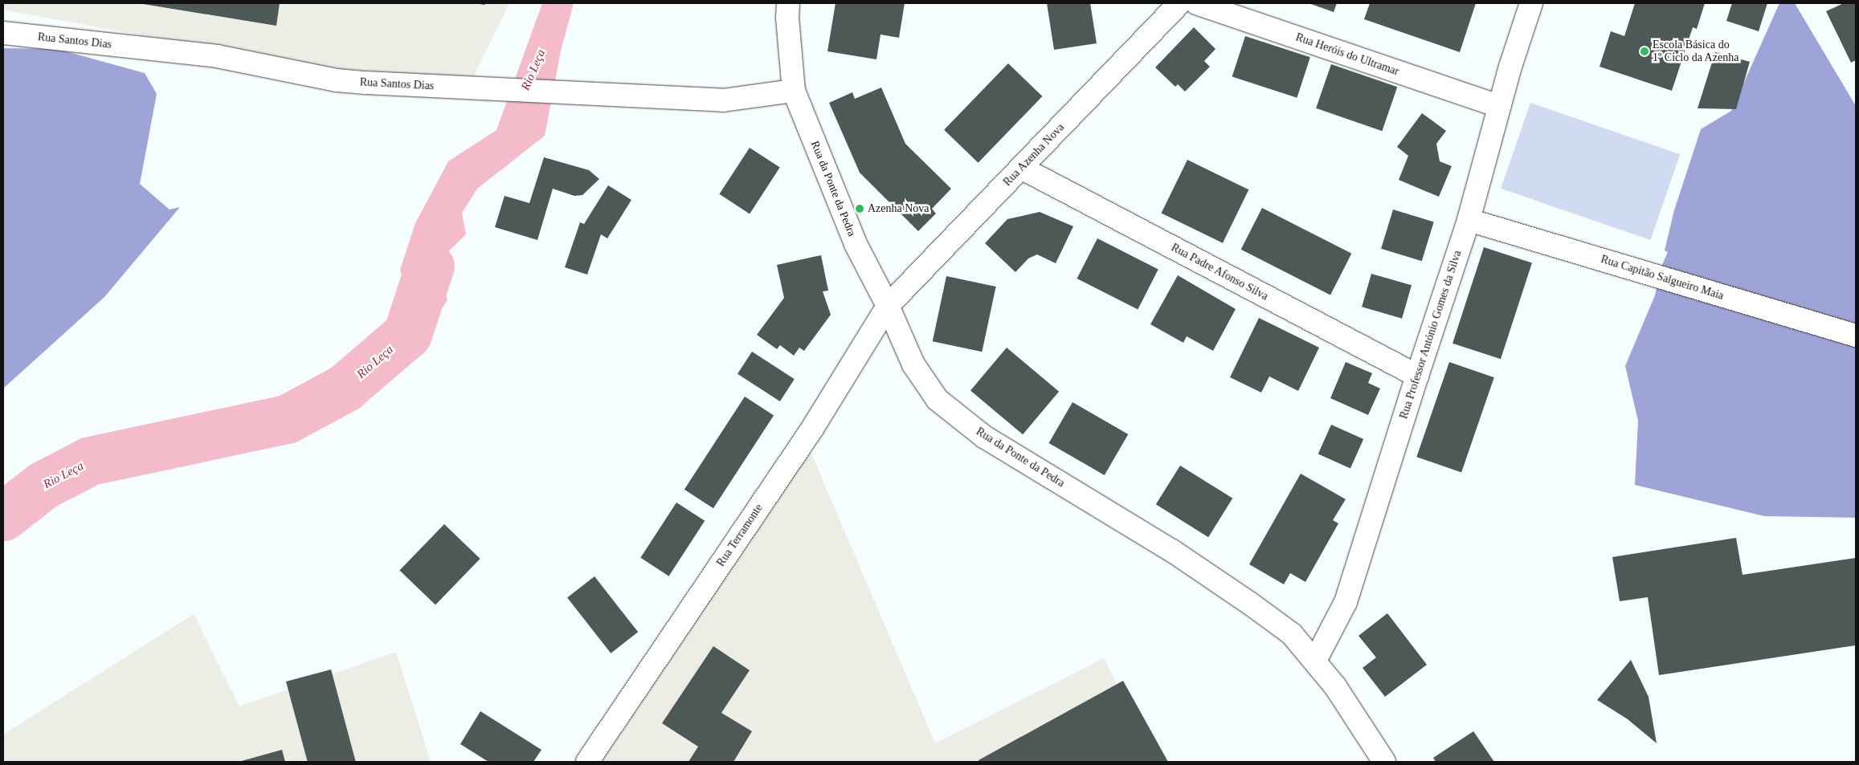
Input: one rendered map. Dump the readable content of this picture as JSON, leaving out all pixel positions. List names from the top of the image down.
{
  "streets": {
    "street": [
      "Rua Santos Dias",
      "Rua Heróis do Ultramar",
      "Rua Azenha Nova",
      "Rua da Ponte da Pedra",
      "Rua Padre Afonso Silva",
      "Rua Capitão Salgueiro Maia",
      "Rua Professor António Gomes da Silva",
      "Rua Terramonte"
    ]
  },
  "crossings": [
    ["Rua Santos Dias", "Rua da Ponte da Pedra"],
    ["Rua Heróis do Ultramar", "Rua Professor António Gomes da Silva"],
    ["Rua Azenha Nova", "Rua da Ponte da Pedra"],
    ["Rua Azenha Nova", "Rua Padre Afonso Silva"],
    ["Rua Azenha Nova", "Rua Terramonte"],
    ["Rua da Ponte da Pedra", "Rua Professor António Gomes da Silva"],
    ["Rua da Ponte da Pedra", "Rua Terramonte"],
    ["Rua Padre Afonso Silva", "Rua Professor António Gomes da Silva"],
    ["Rua Capitão Salgueiro Maia", "Rua Professor António Gomes da Silva"]
  ],
  "water": ["Rio Leça"],
  "places": ["Escola Básica do 1º Ciclo da Azenha", "Azenha Nova"]
}
